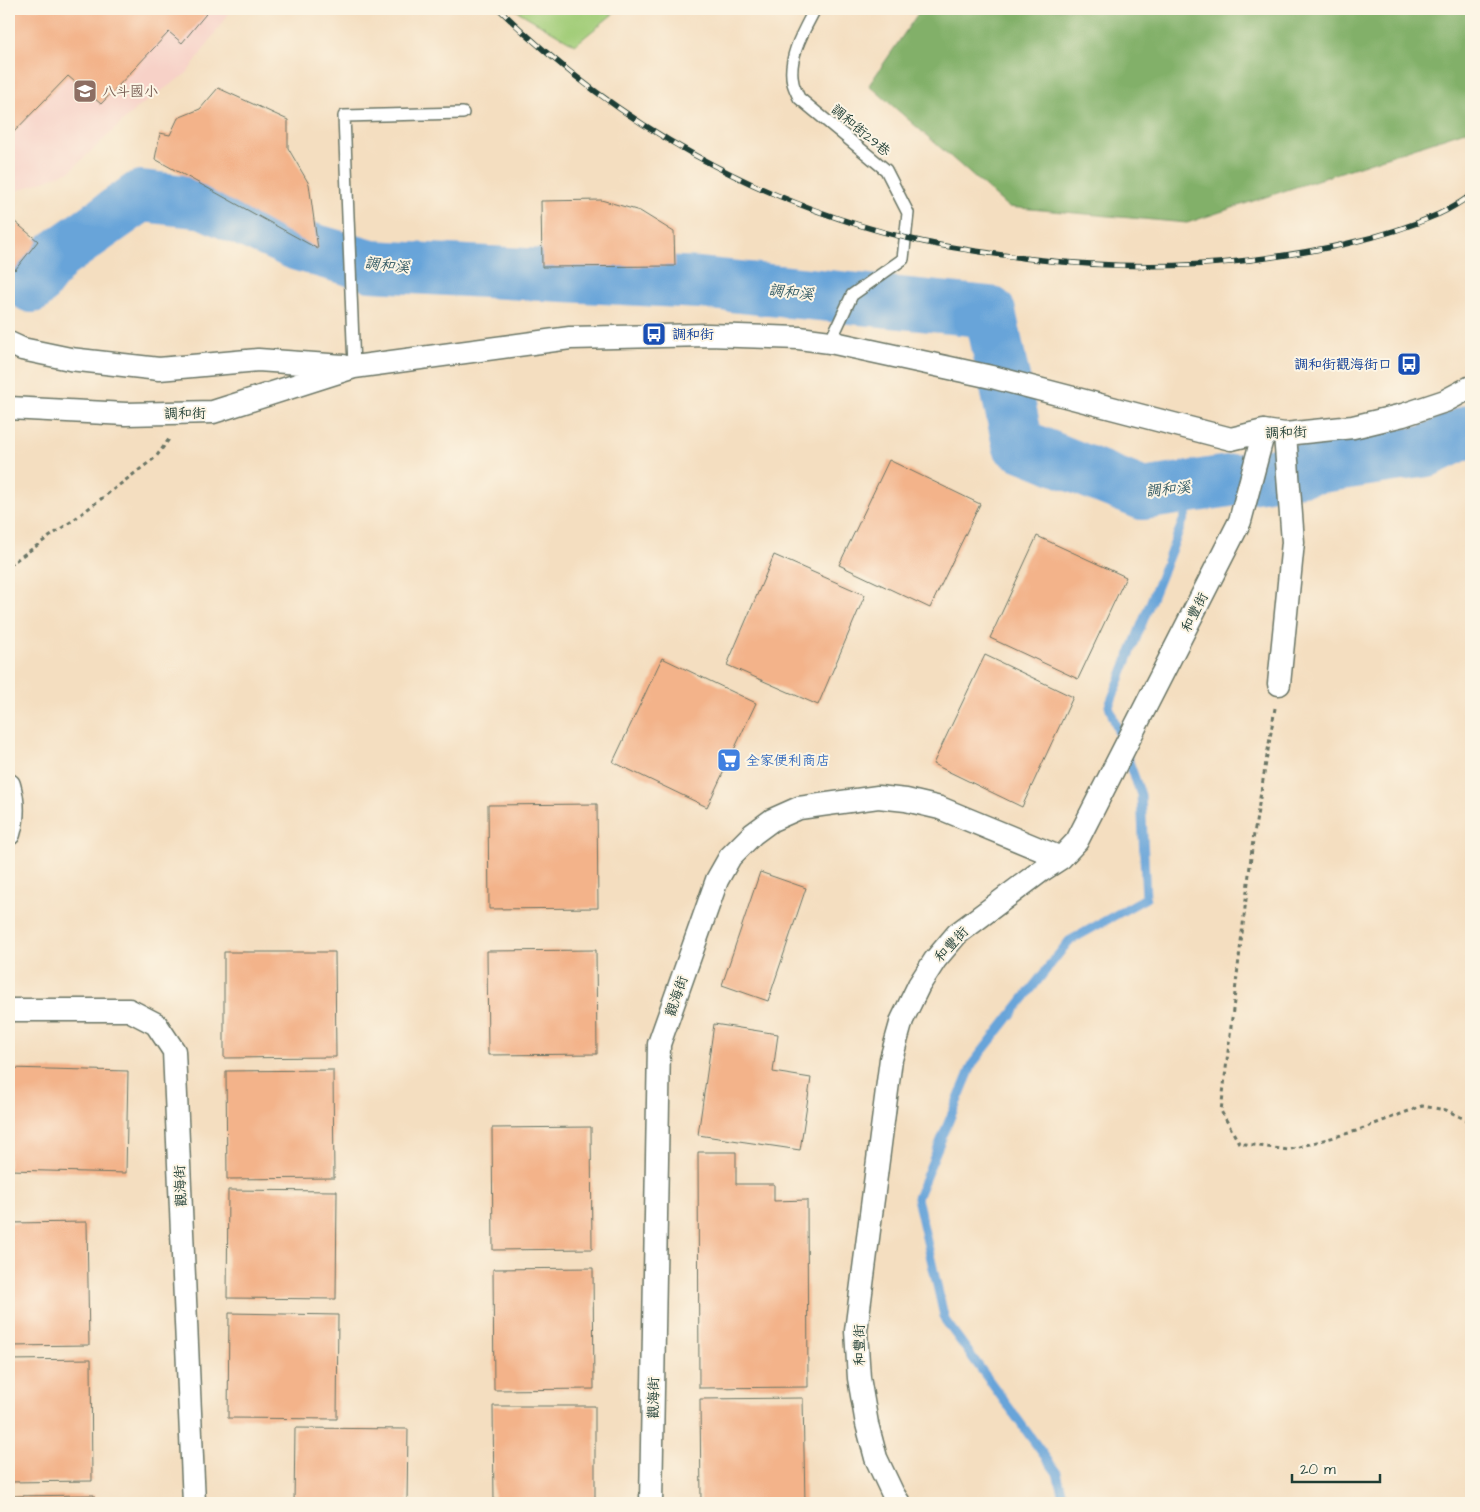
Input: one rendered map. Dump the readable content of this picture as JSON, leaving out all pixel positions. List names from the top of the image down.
{
  "streets": {
    "street": ["調和街", "和豐街", "觀海街"],
    "lane": ["調和街29巷"]
  },
  "crossings": [
    ["調和街29巷", "調和街"],
    ["調和街", "和豐街"],
    ["和豐街", "觀海街"]
  ],
  "water": ["調和溪"],
  "places": {
    "school or university": ["八斗國小"],
    "bus stop": ["調和街", "調和街觀海街口"],
    "supermarket": ["全家便利商店"]
  },
  "scale_bar": "20 m"
}
